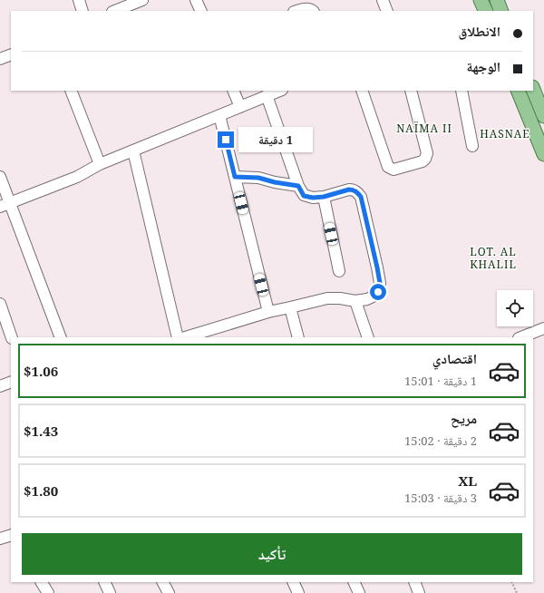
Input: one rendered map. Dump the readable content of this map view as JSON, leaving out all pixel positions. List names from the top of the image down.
{
  "districts": ["NAÏMA II", "HASNAE", "LOT. AL KHALIL"],
  "page": {
    "banner": ["الانطلاق", "الوجهة"],
    "bubble": "1 دقيقة",
    "list": [
      {
        "name": "اقتصادي",
        "note": "1 دقيقة · 15:01",
        "value": "$1.06"
      },
      {
        "name": "مريح",
        "note": "2 دقيقة · 15:02",
        "value": "$1.43"
      },
      {
        "name": "XL",
        "note": "3 دقيقة · 15:03",
        "value": "$1.80"
      }
    ],
    "buttons": "تأكيد"
  }
}
